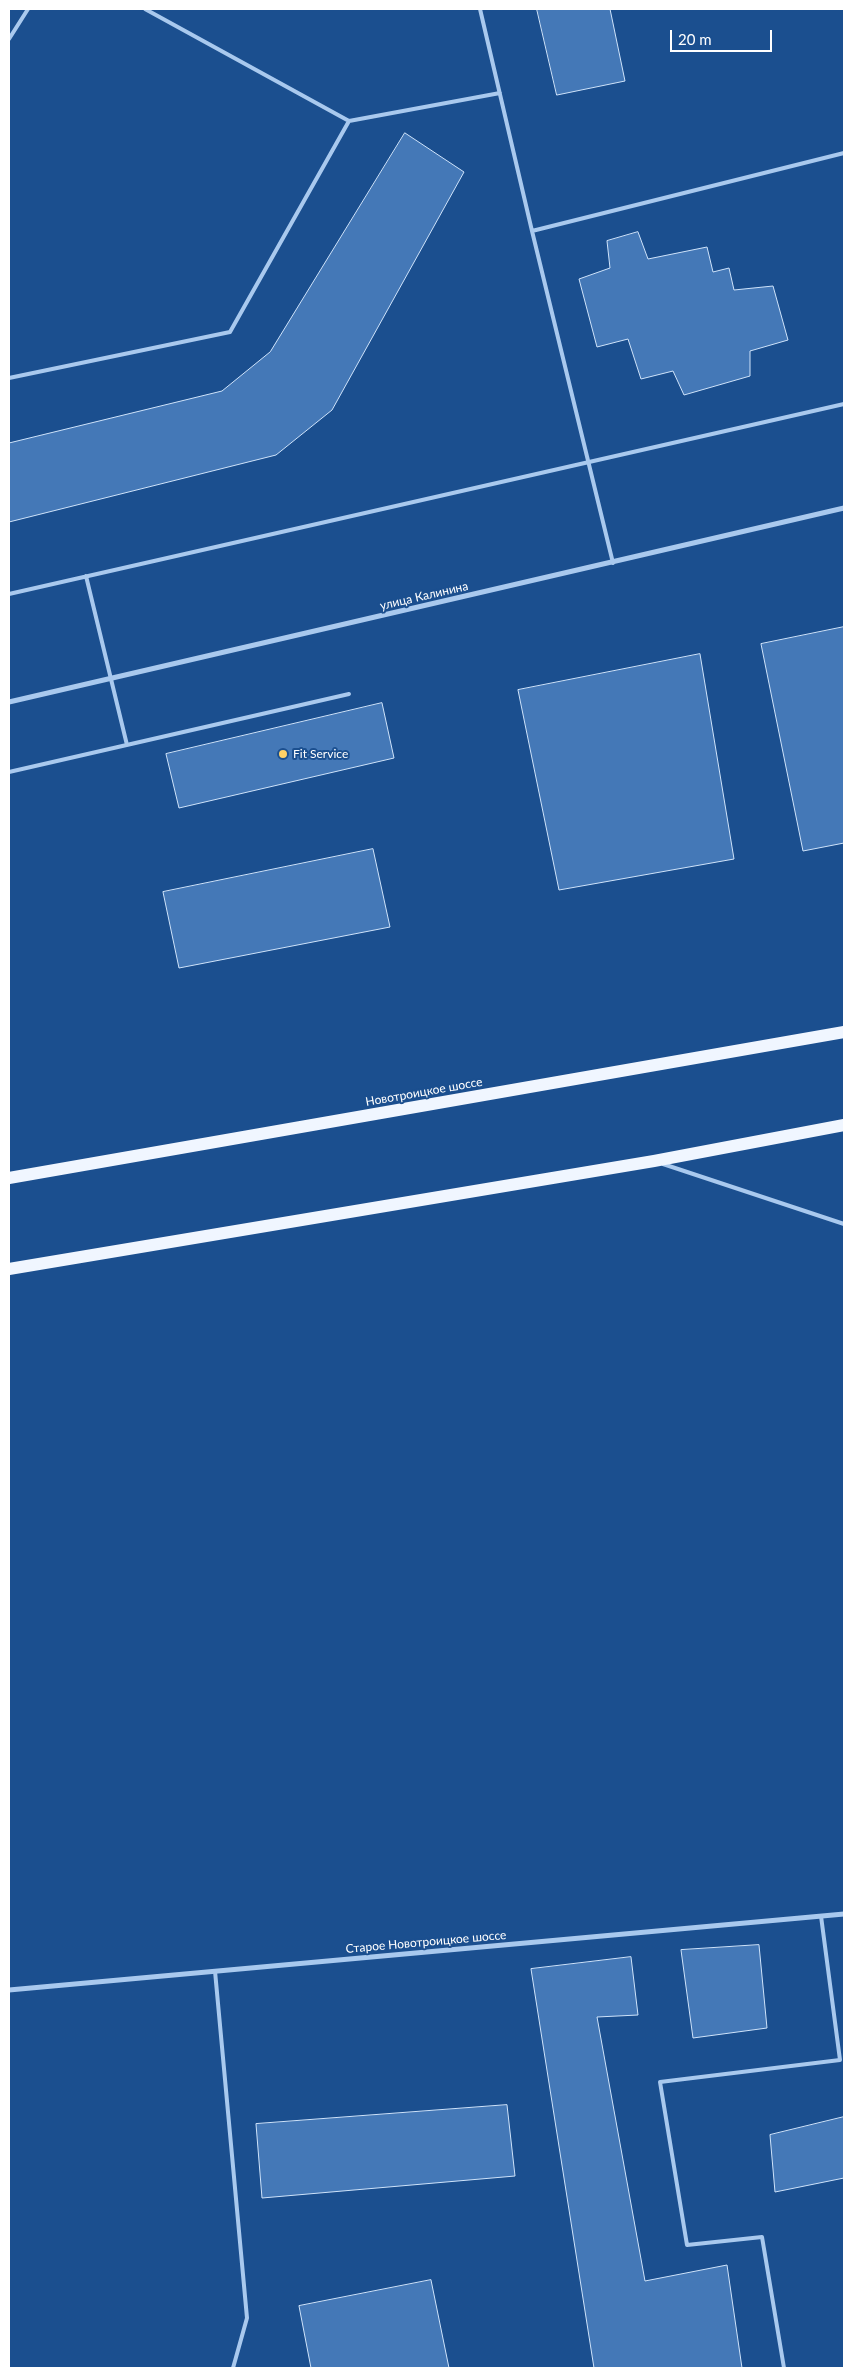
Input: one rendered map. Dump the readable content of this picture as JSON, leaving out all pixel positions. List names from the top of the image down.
{
  "streets": {
    "main road": ["Новотроицкое шоссе"],
    "street": ["улица Калинина", "Старое Новотроицкое шоссе"]
  },
  "places": ["Fit Service"],
  "scale_bar": "20 m"
}
